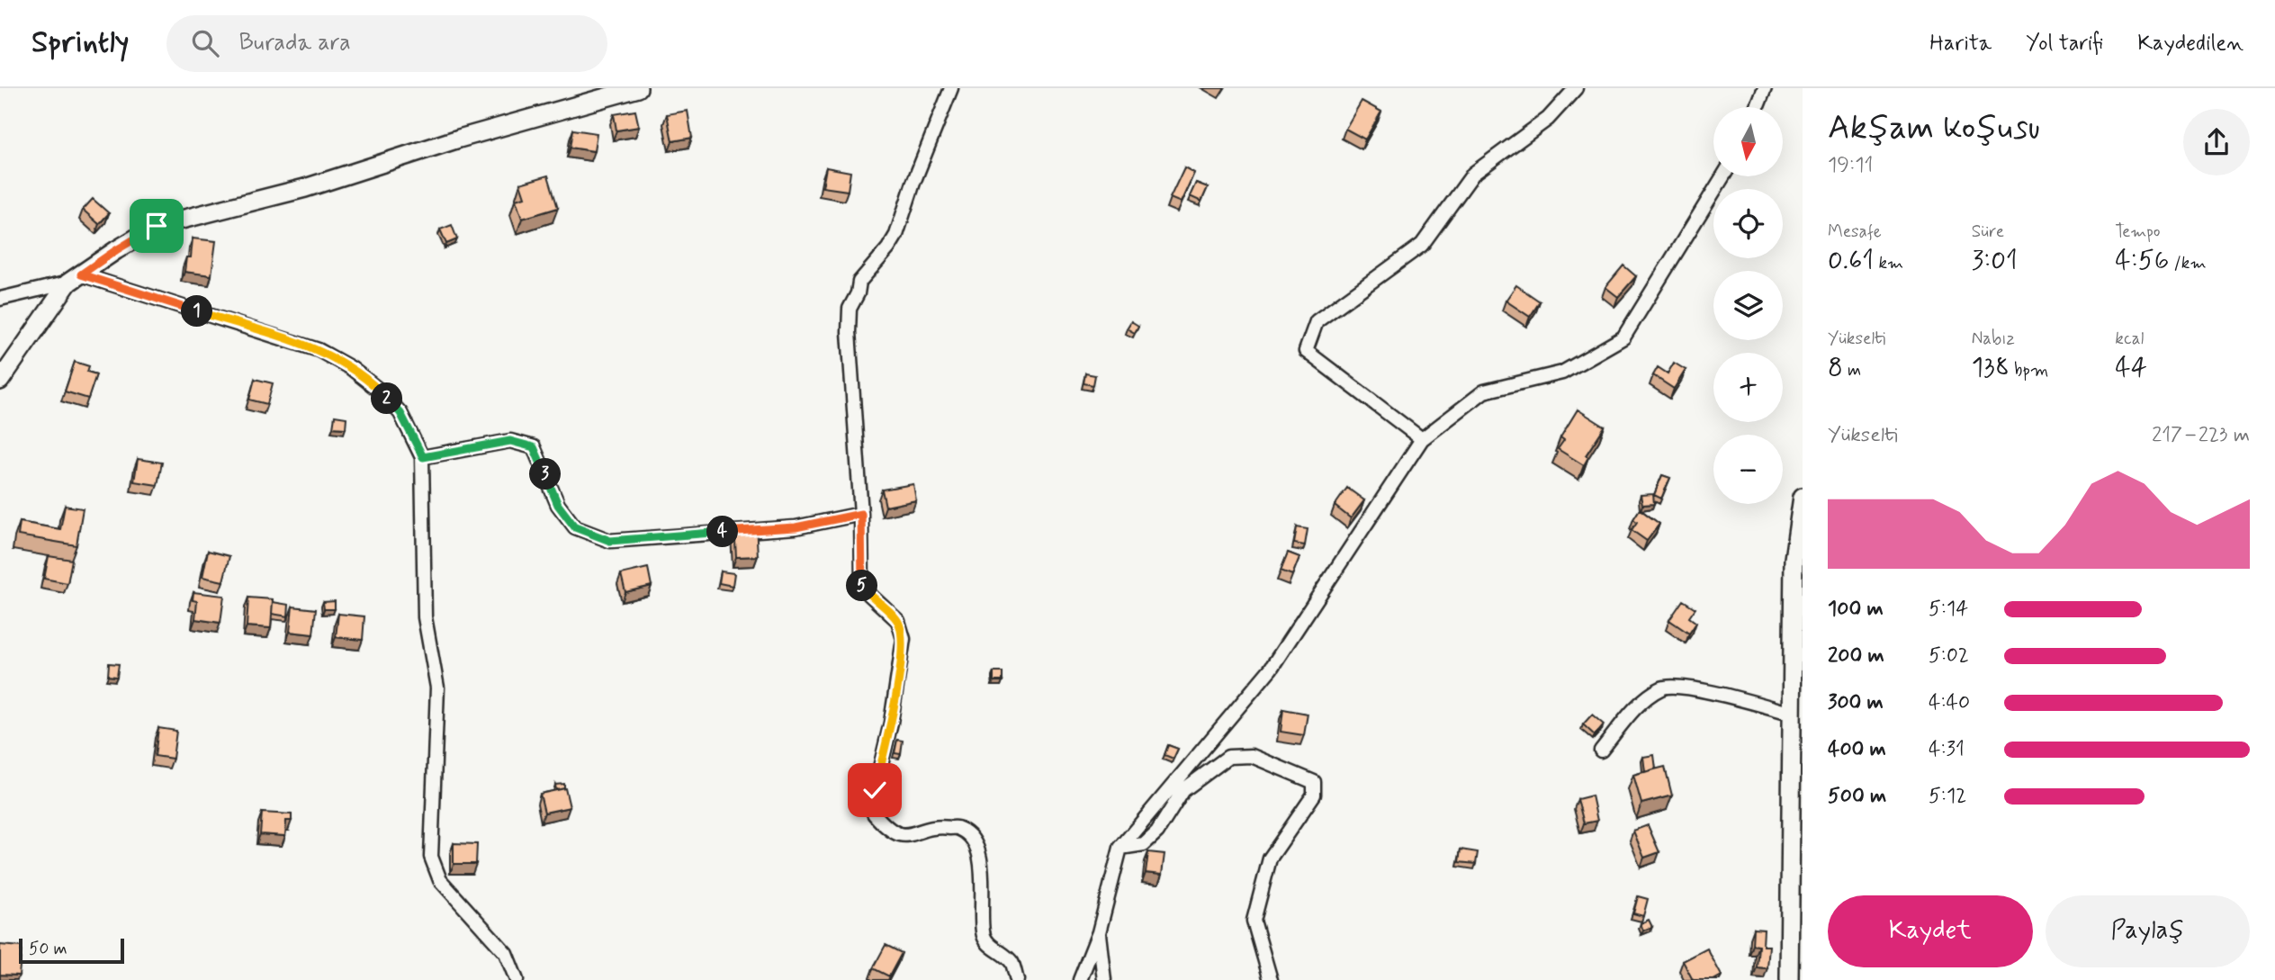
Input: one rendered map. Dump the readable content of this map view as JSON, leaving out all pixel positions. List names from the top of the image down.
{
  "scale_bar": "50 m",
  "north": "bottom",
  "page": {
    "header": "Sprintly",
    "search": "Burada ara",
    "nav": ["Harita", "Yol tarifi", "Kaydedilen"],
    "heading": ["Akşam koşusu", "19:11"],
    "map_buttons": ["+", "−"],
    "stats": [
      ["Mesafe", "0.61 km"],
      ["Süre", "3:01"],
      ["Tempo", "4:56 /km"],
      ["Yükselti", "8 m"],
      ["Nabız", "138 bpm"],
      ["kcal", "44"]
    ],
    "pins": [
      "1",
      "2",
      "3",
      "4",
      "5"
    ],
    "chart": ["Yükselti", "217–223 m"],
    "list": [
      {
        "name": "100 m",
        "note": "5:14"
      },
      {
        "name": "200 m",
        "note": "5:02"
      },
      {
        "name": "300 m",
        "note": "4:40"
      },
      {
        "name": "400 m",
        "note": "4:31"
      },
      {
        "name": "500 m",
        "note": "5:12"
      }
    ],
    "buttons": ["Kaydet", "Paylaş"],
    "scale": "50 m"
  }
}
